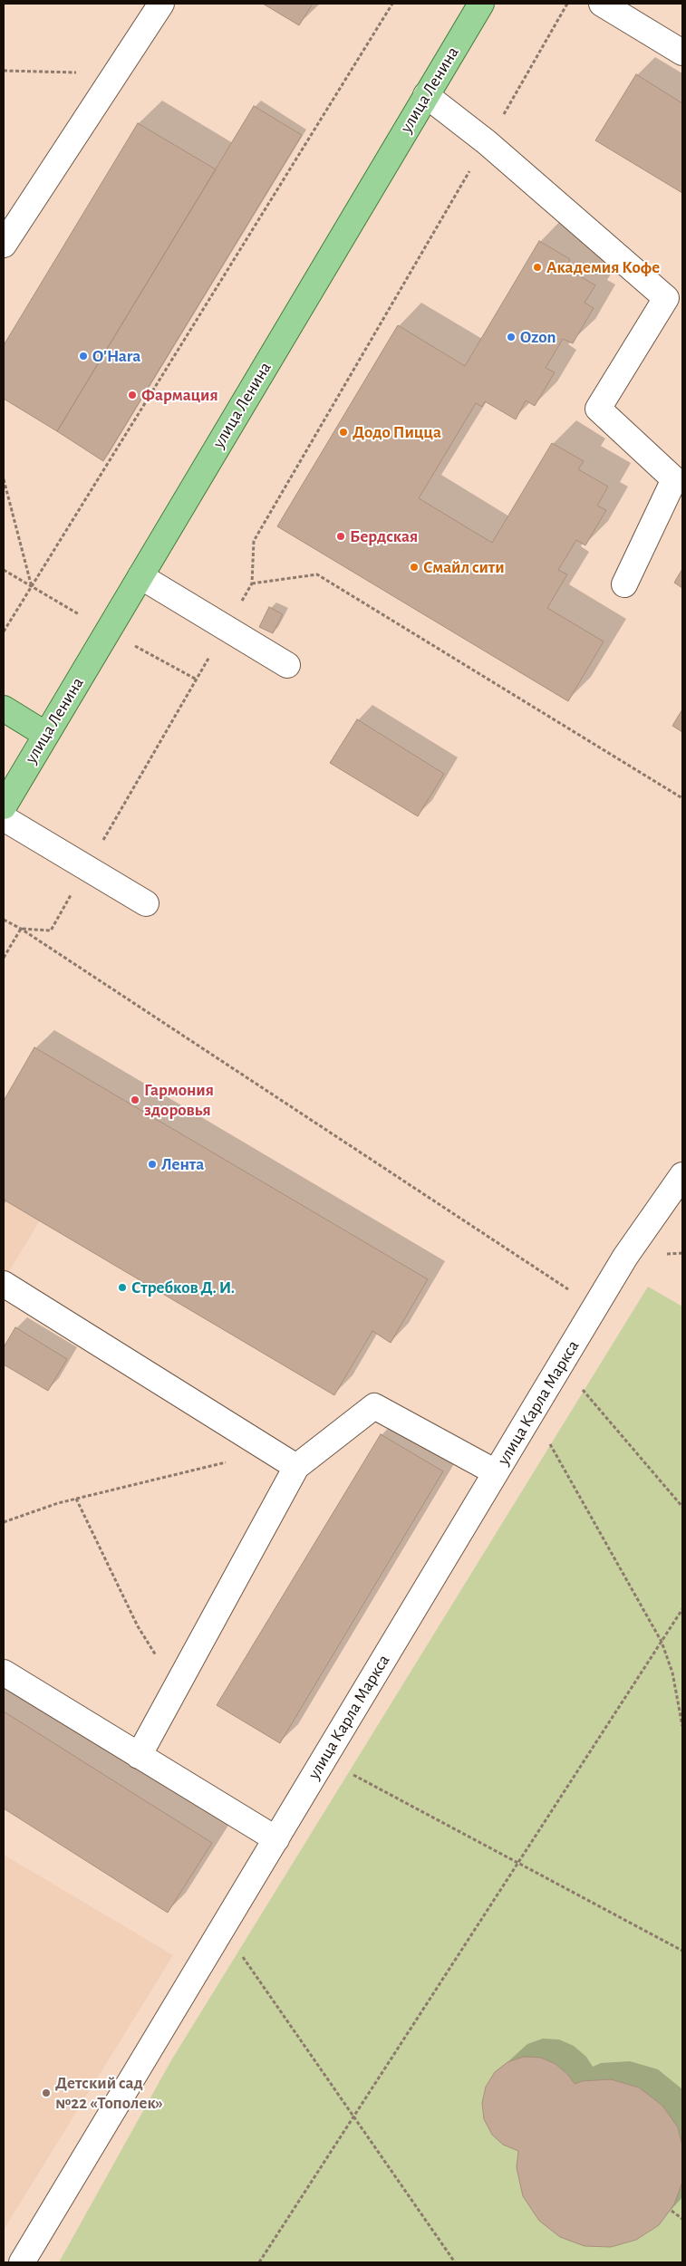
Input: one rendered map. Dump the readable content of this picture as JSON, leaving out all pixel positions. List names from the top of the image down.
{
  "streets": {
    "main road": ["улица Ленина"],
    "street": ["улица Карла Маркса"]
  },
  "places": [
    "Академия Кофе",
    "Ozon",
    "O'Hara",
    "Фармация",
    "Додо Пицца",
    "Бердская",
    "Смайл сити",
    "Гармония здоровья",
    "Лента",
    "Стребков Д. И.",
    "Детский сад №22 «Тополек»"
  ]
}
